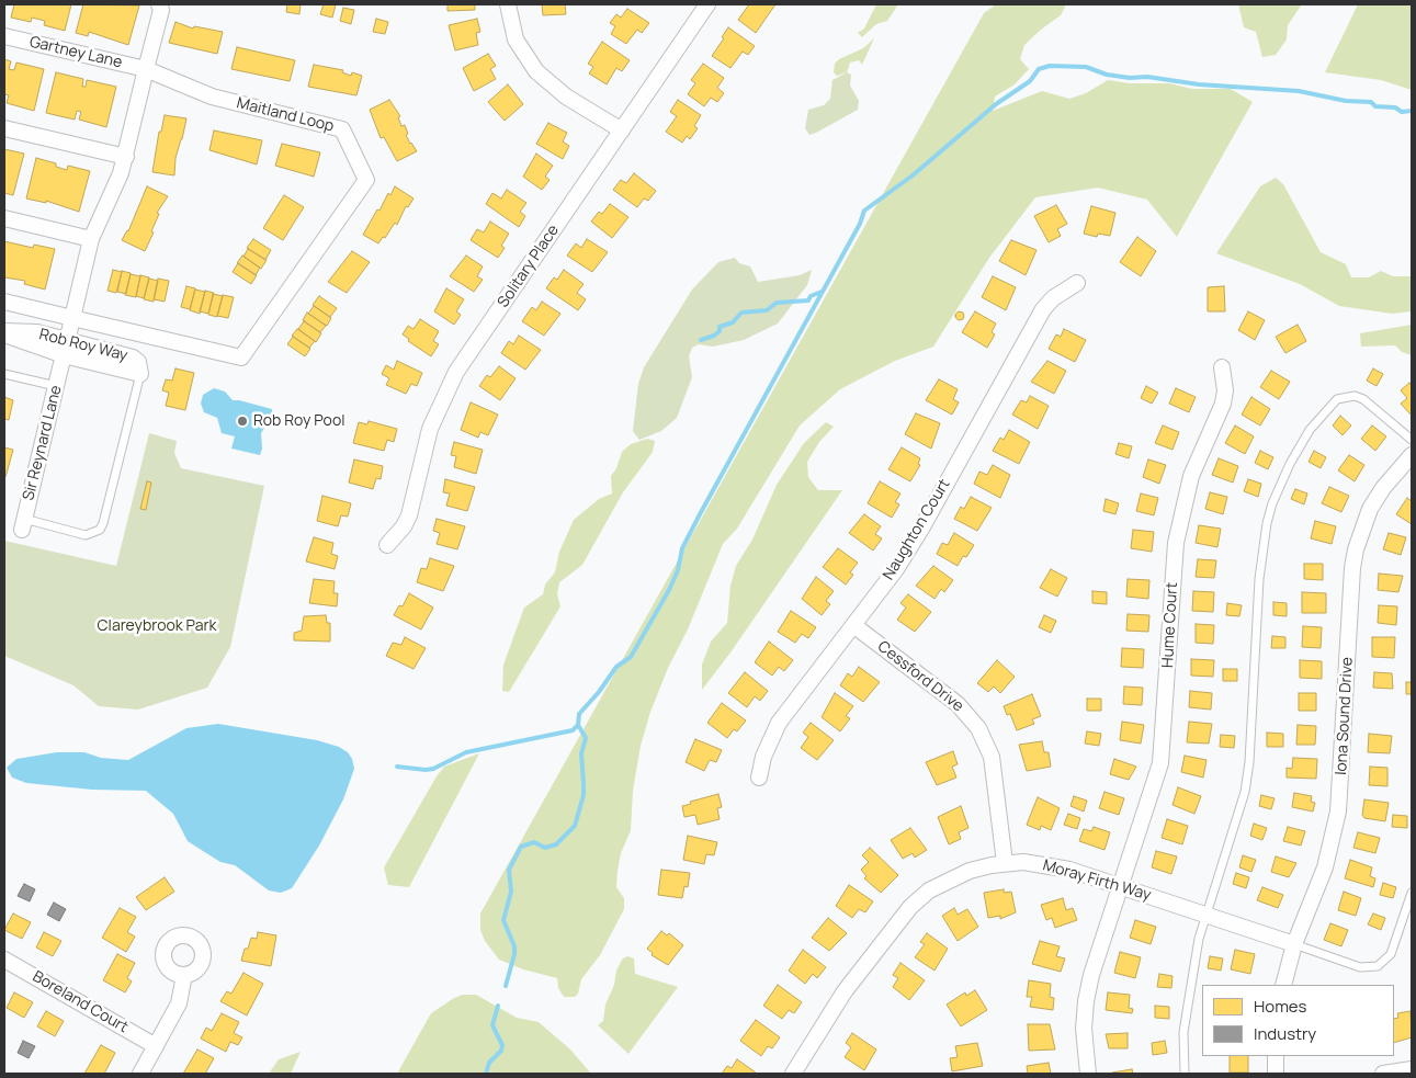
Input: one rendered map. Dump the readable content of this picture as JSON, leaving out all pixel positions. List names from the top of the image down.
{
  "streets": {
    "street": [
      "Gartney Lane",
      "Maitland Loop",
      "Solitary Place",
      "Rob Roy Way",
      "Sir Reynard Lane",
      "Naughton Court",
      "Hume Court",
      "Cessford Drive",
      "Iona Sound Drive",
      "Moray Firth Way",
      "Boreland Court"
    ]
  },
  "crossings": [
    ["Gartney Lane", "Maitland Loop"],
    ["Rob Roy Way", "Sir Reynard Lane"],
    ["Naughton Court", "Cessford Drive"],
    ["Hume Court", "Moray Firth Way"],
    ["Cessford Drive", "Moray Firth Way"],
    ["Iona Sound Drive", "Moray Firth Way"]
  ],
  "parks": ["Clareybrook Park"],
  "places": ["Rob Roy Pool"],
  "legend": ["Homes", "Industry"]
}
